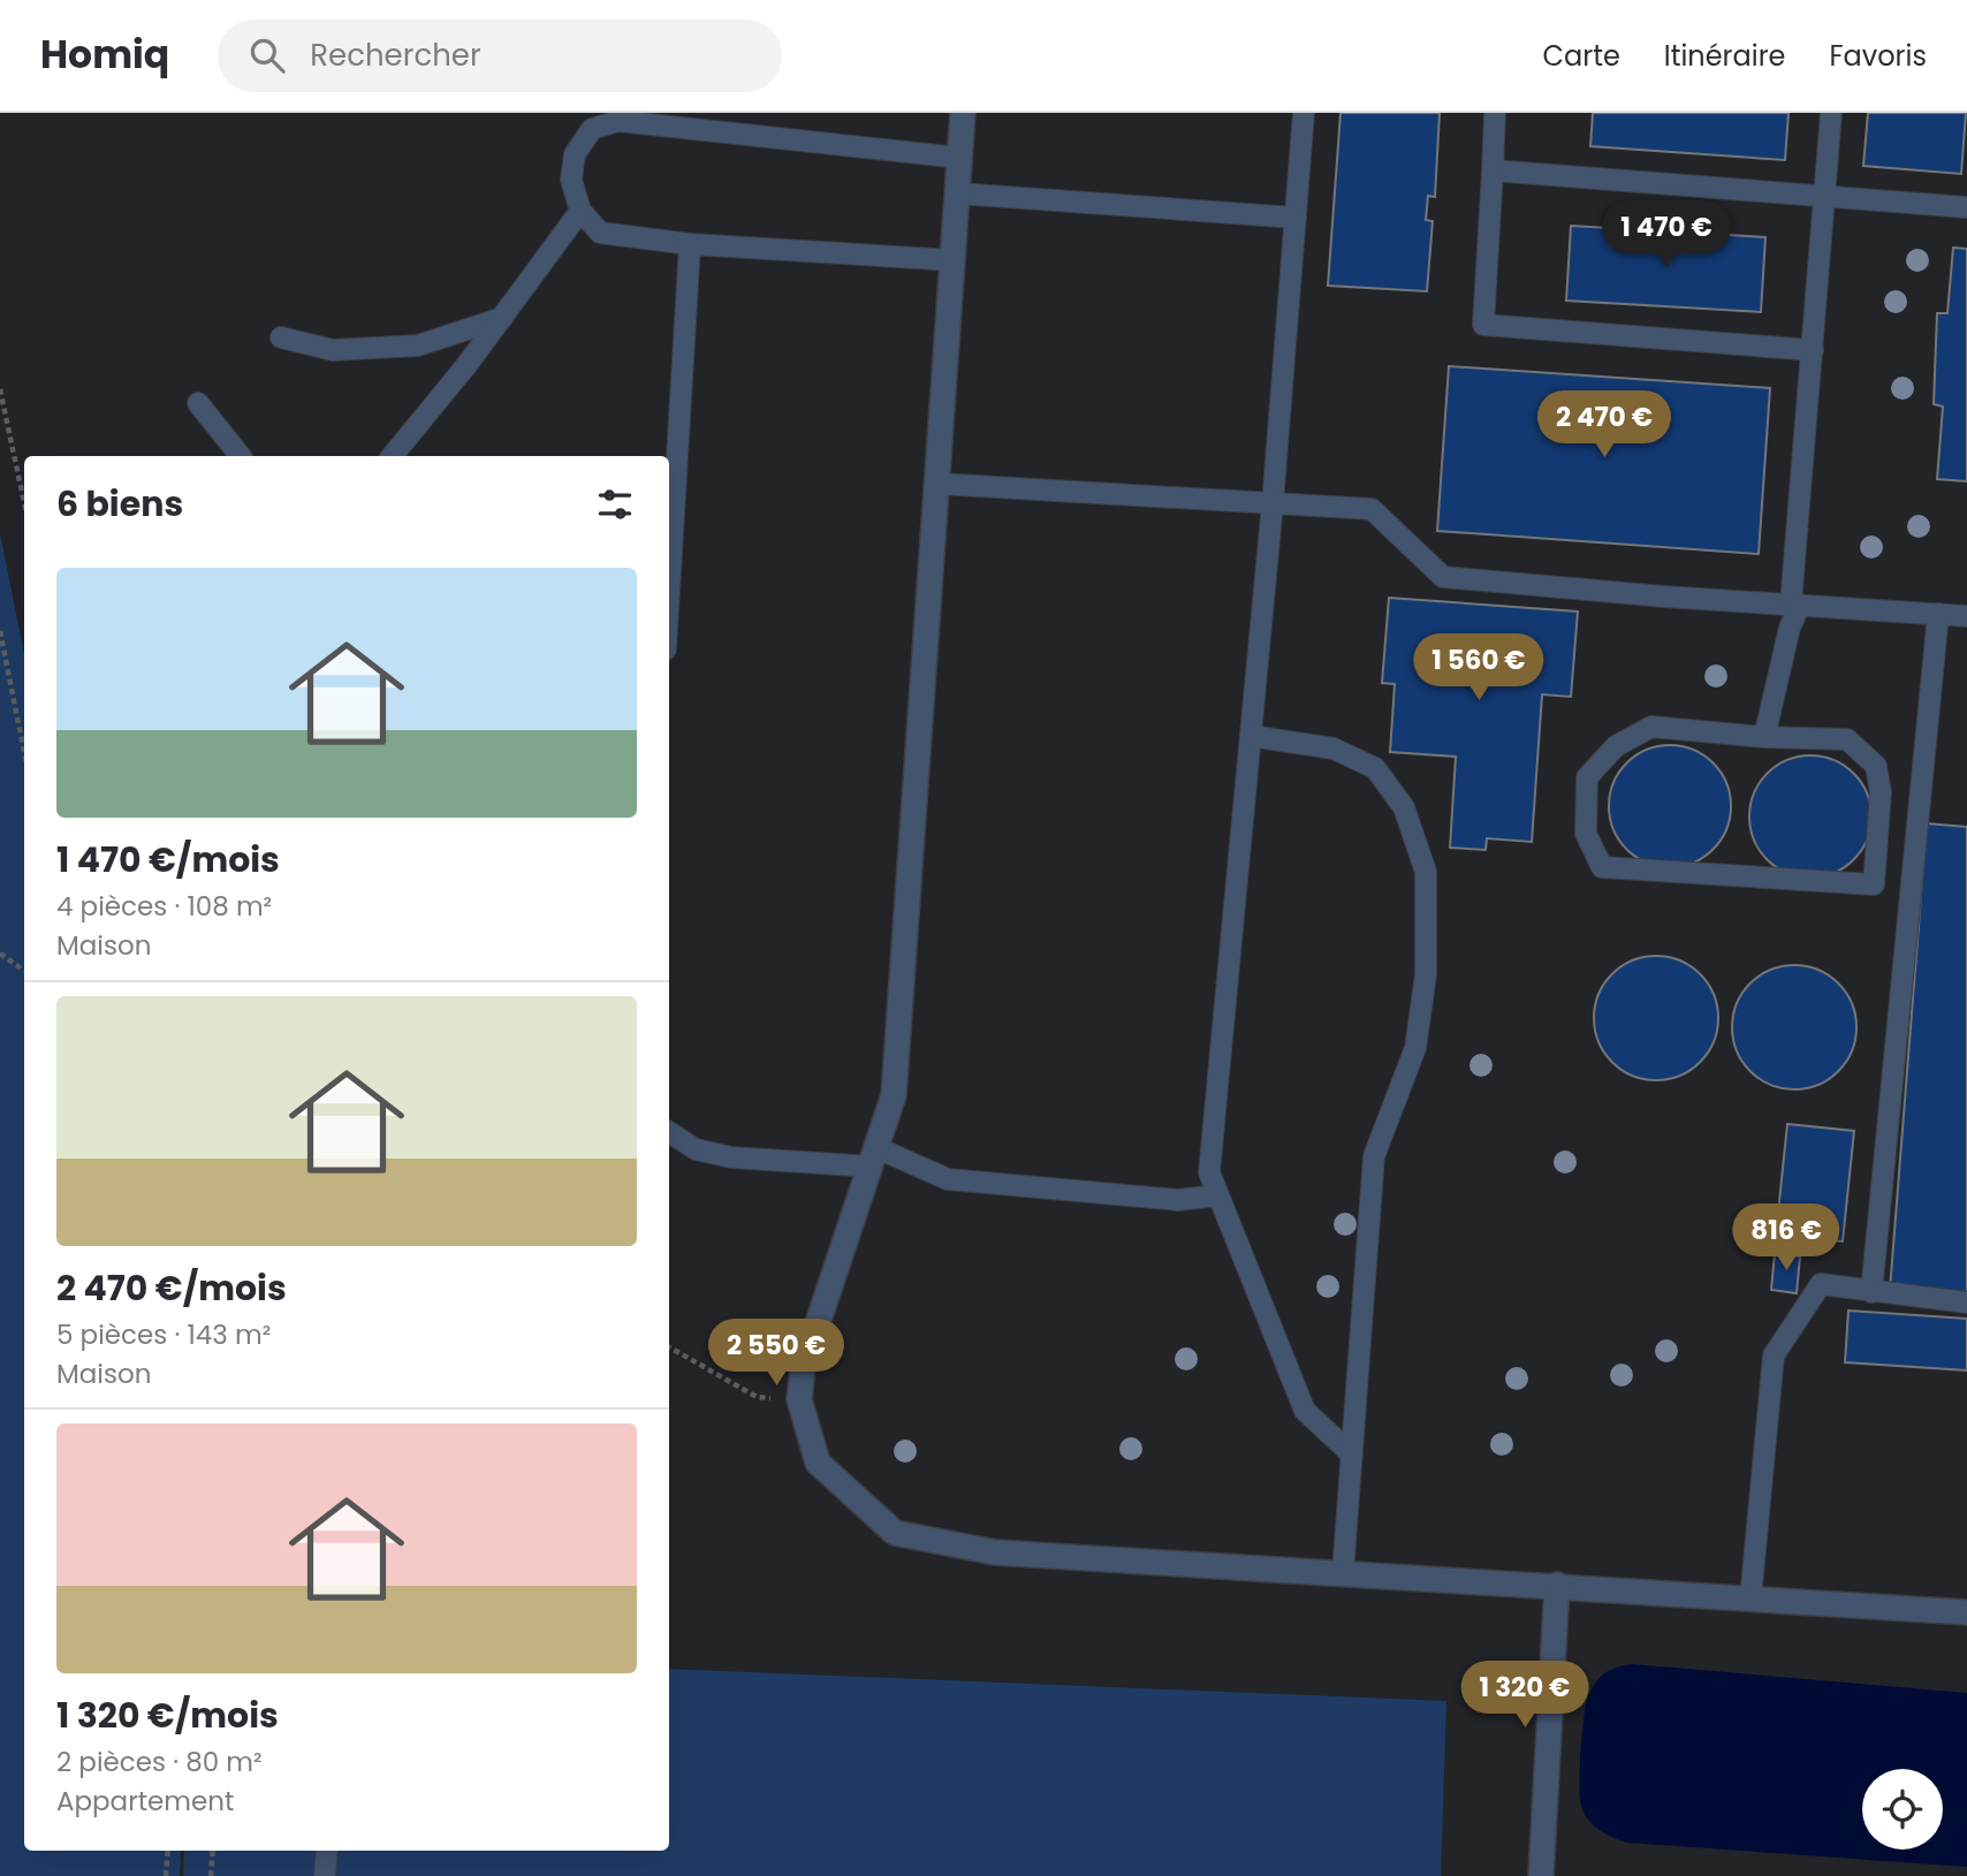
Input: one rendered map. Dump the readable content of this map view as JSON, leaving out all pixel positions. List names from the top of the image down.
{
  "page": {
    "header": "Homiq",
    "search": "Rechercher",
    "nav": ["Carte", "Itinéraire", "Favoris"],
    "price": [
      "1 470 €",
      "2 470 €",
      "1 560 €",
      "816 €",
      "2 550 €",
      "1 320 €"
    ],
    "heading": "6 biens",
    "list": [
      {
        "name": "1 470 €/mois",
        "note": "4 pièces · 108 m² · Maison"
      },
      {
        "name": "2 470 €/mois",
        "note": "5 pièces · 143 m² · Maison"
      },
      {
        "name": "1 320 €/mois",
        "note": "2 pièces · 80 m² · Appartement"
      }
    ]
  }
}
